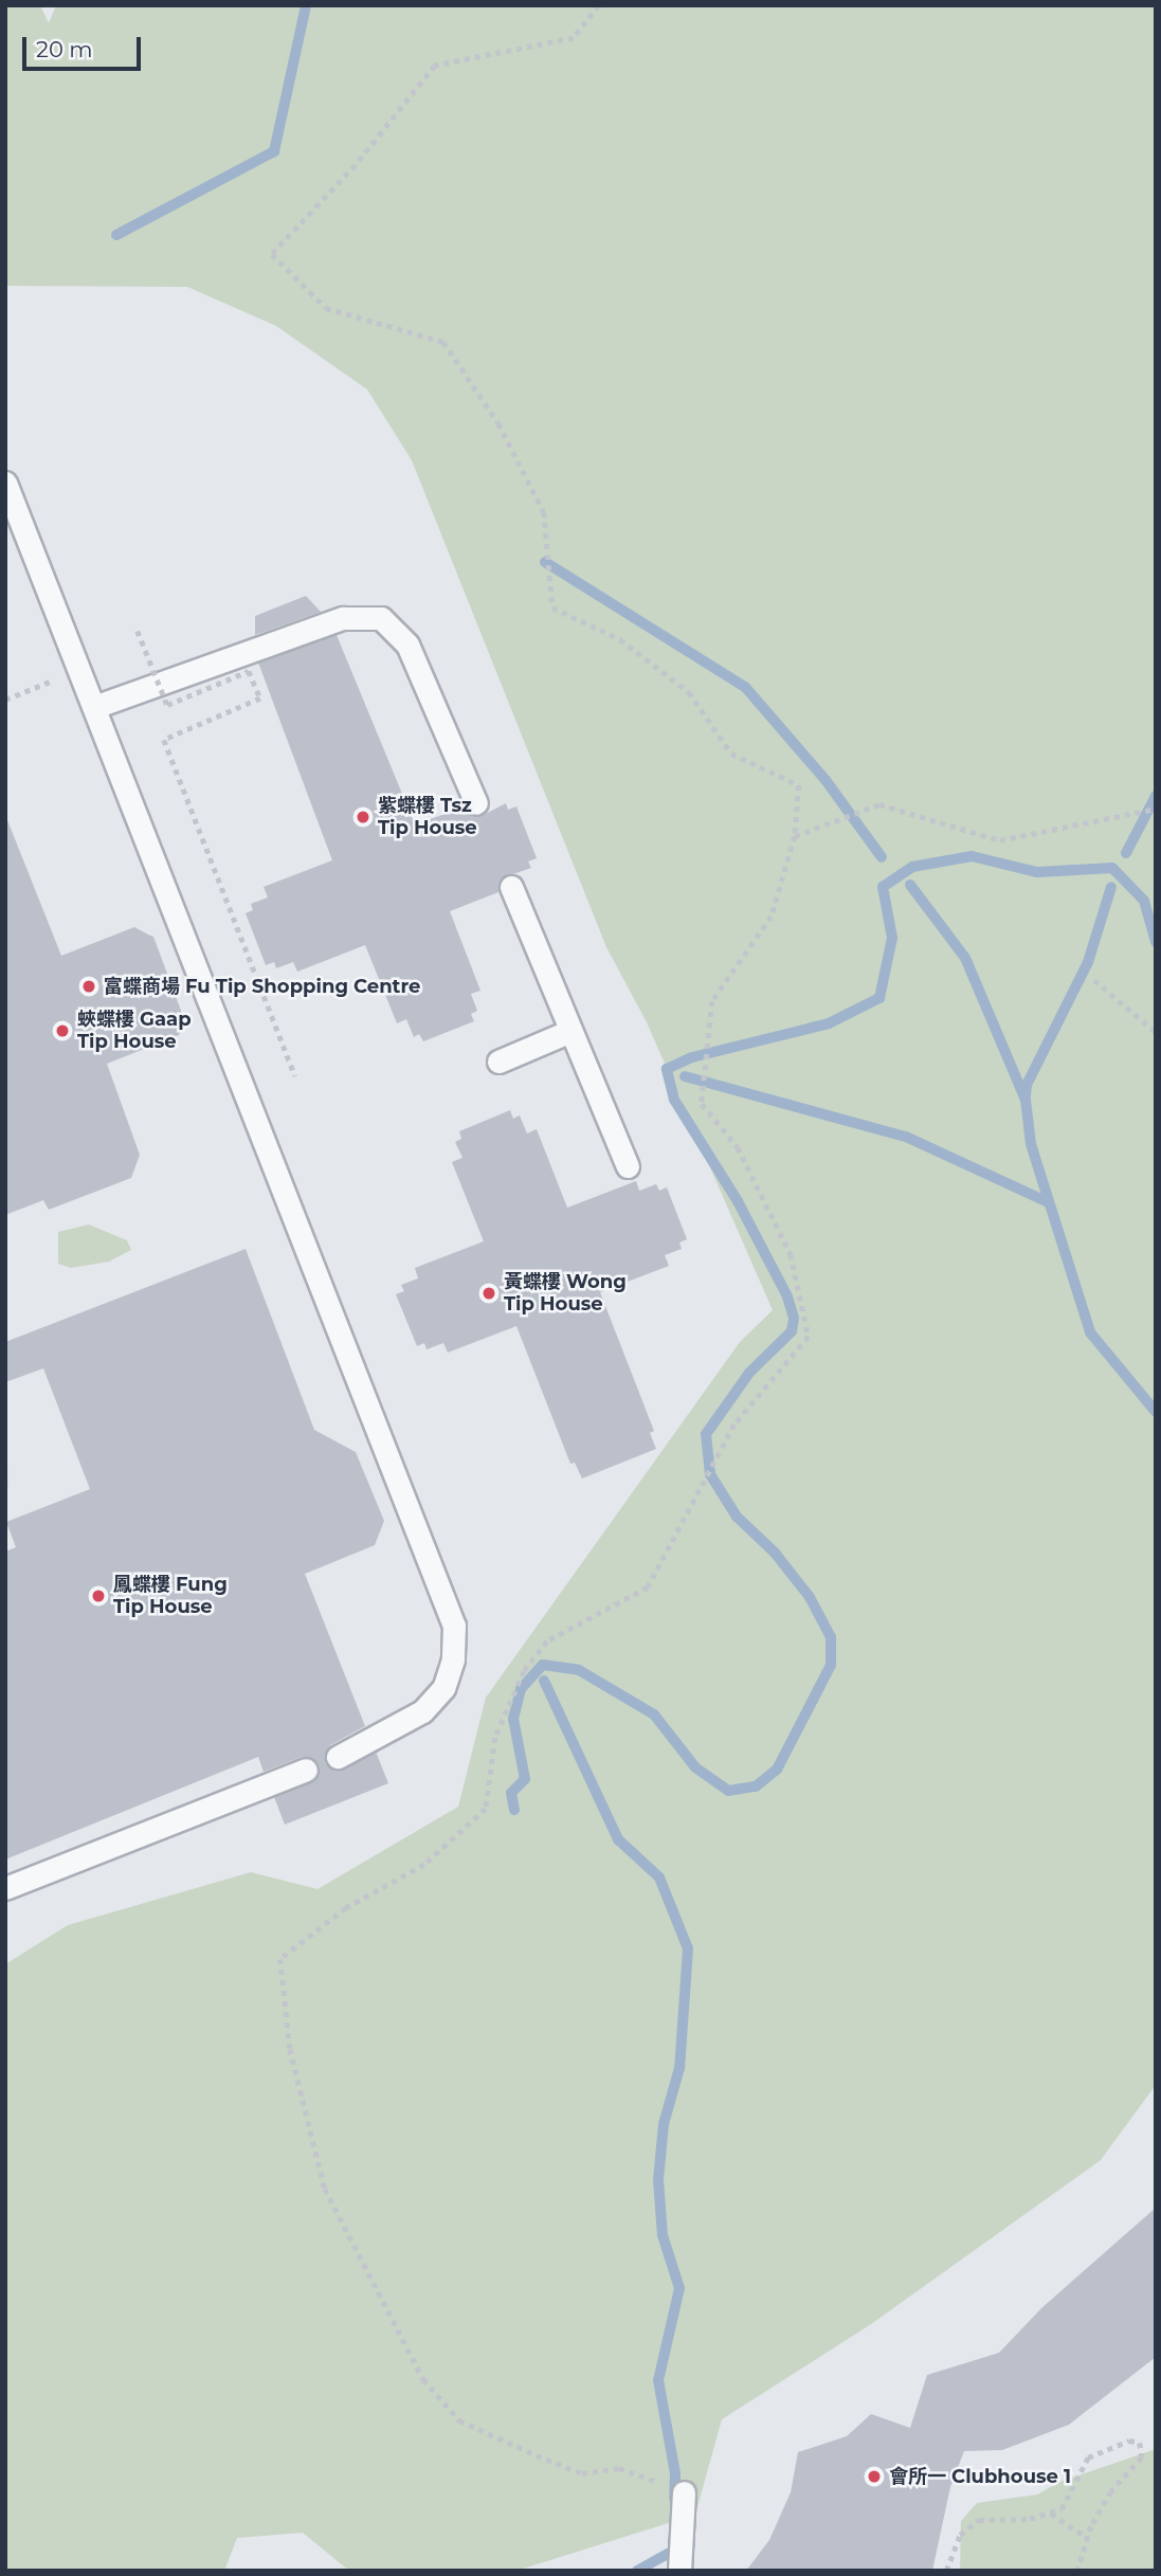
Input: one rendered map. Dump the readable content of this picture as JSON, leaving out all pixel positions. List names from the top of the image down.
{
  "places": [
    "紫蝶樓 Tsz Tip House",
    "富蝶商場 Fu Tip Shopping Centre",
    "蛺蝶樓 Gaap Tip House",
    "黃蝶樓 Wong Tip House",
    "鳳蝶樓 Fung Tip House",
    "會所一 Clubhouse 1"
  ],
  "scale_bar": "20 m"
}
